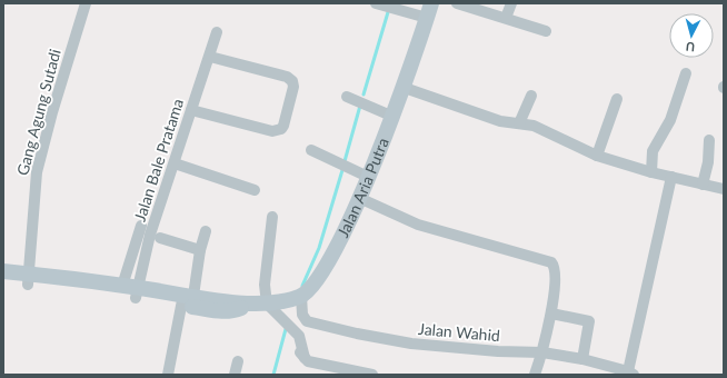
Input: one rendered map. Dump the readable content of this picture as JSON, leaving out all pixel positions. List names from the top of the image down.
{
  "streets": {
    "main road": ["Jalan Aria Putra"],
    "street": ["Gang Agung Sutadi", "Jalan Bale Pratama", "Jalan Wahid"]
  },
  "crossings": [
    ["Jalan Aria Putra", "Jalan Wahid"]
  ],
  "north": "bottom"
}
